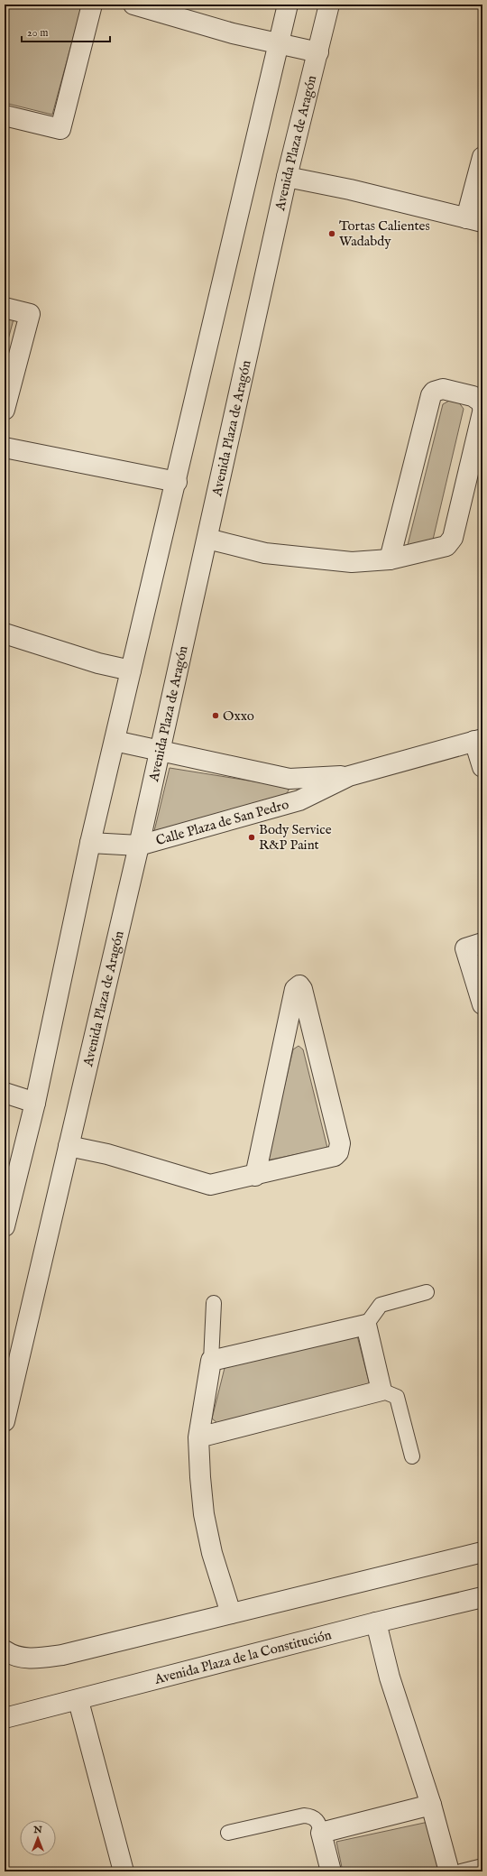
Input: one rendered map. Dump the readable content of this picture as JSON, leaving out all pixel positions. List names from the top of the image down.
{
  "streets": {
    "street": ["Avenida Plaza de Aragón", "Calle Plaza de San Pedro", "Avenida Plaza de la Constitución"]
  },
  "crossings": [
    ["Avenida Plaza de Aragón", "Calle Plaza de San Pedro"]
  ],
  "places": ["Tortas Calientes Wadabdy", "Oxxo", "Body Service R&P Paint"],
  "scale_bar": "20 m",
  "north": "top"
}
